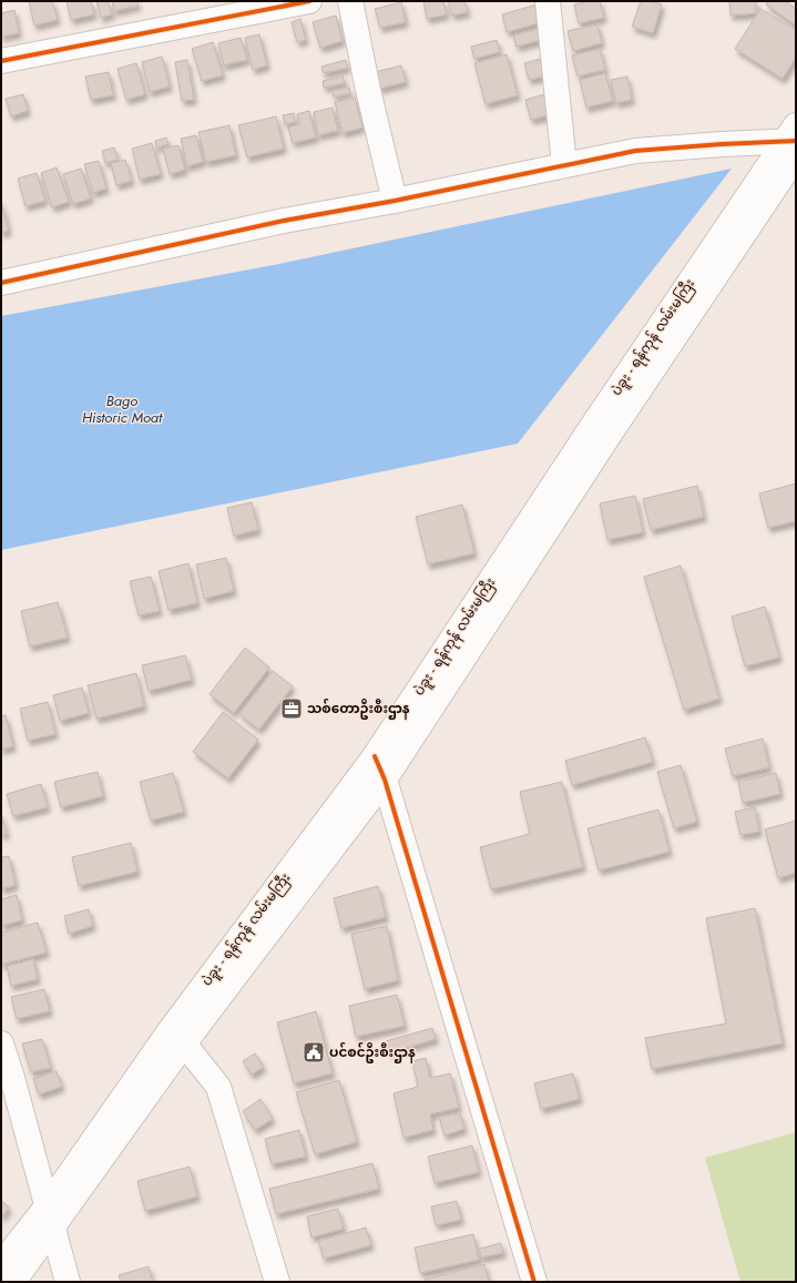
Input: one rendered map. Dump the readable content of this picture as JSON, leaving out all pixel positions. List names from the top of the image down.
{
  "streets": {
    "main road": ["ပဲခူး - ရန်ကုန် လမ်းမကြီး"]
  },
  "water": ["Bago Historic Moat"],
  "places": {
    "office": ["သစ်တောဦးစီးဌာန"],
    "public building": ["ပင်စင်ဦးစီးဌာန"]
  }
}
